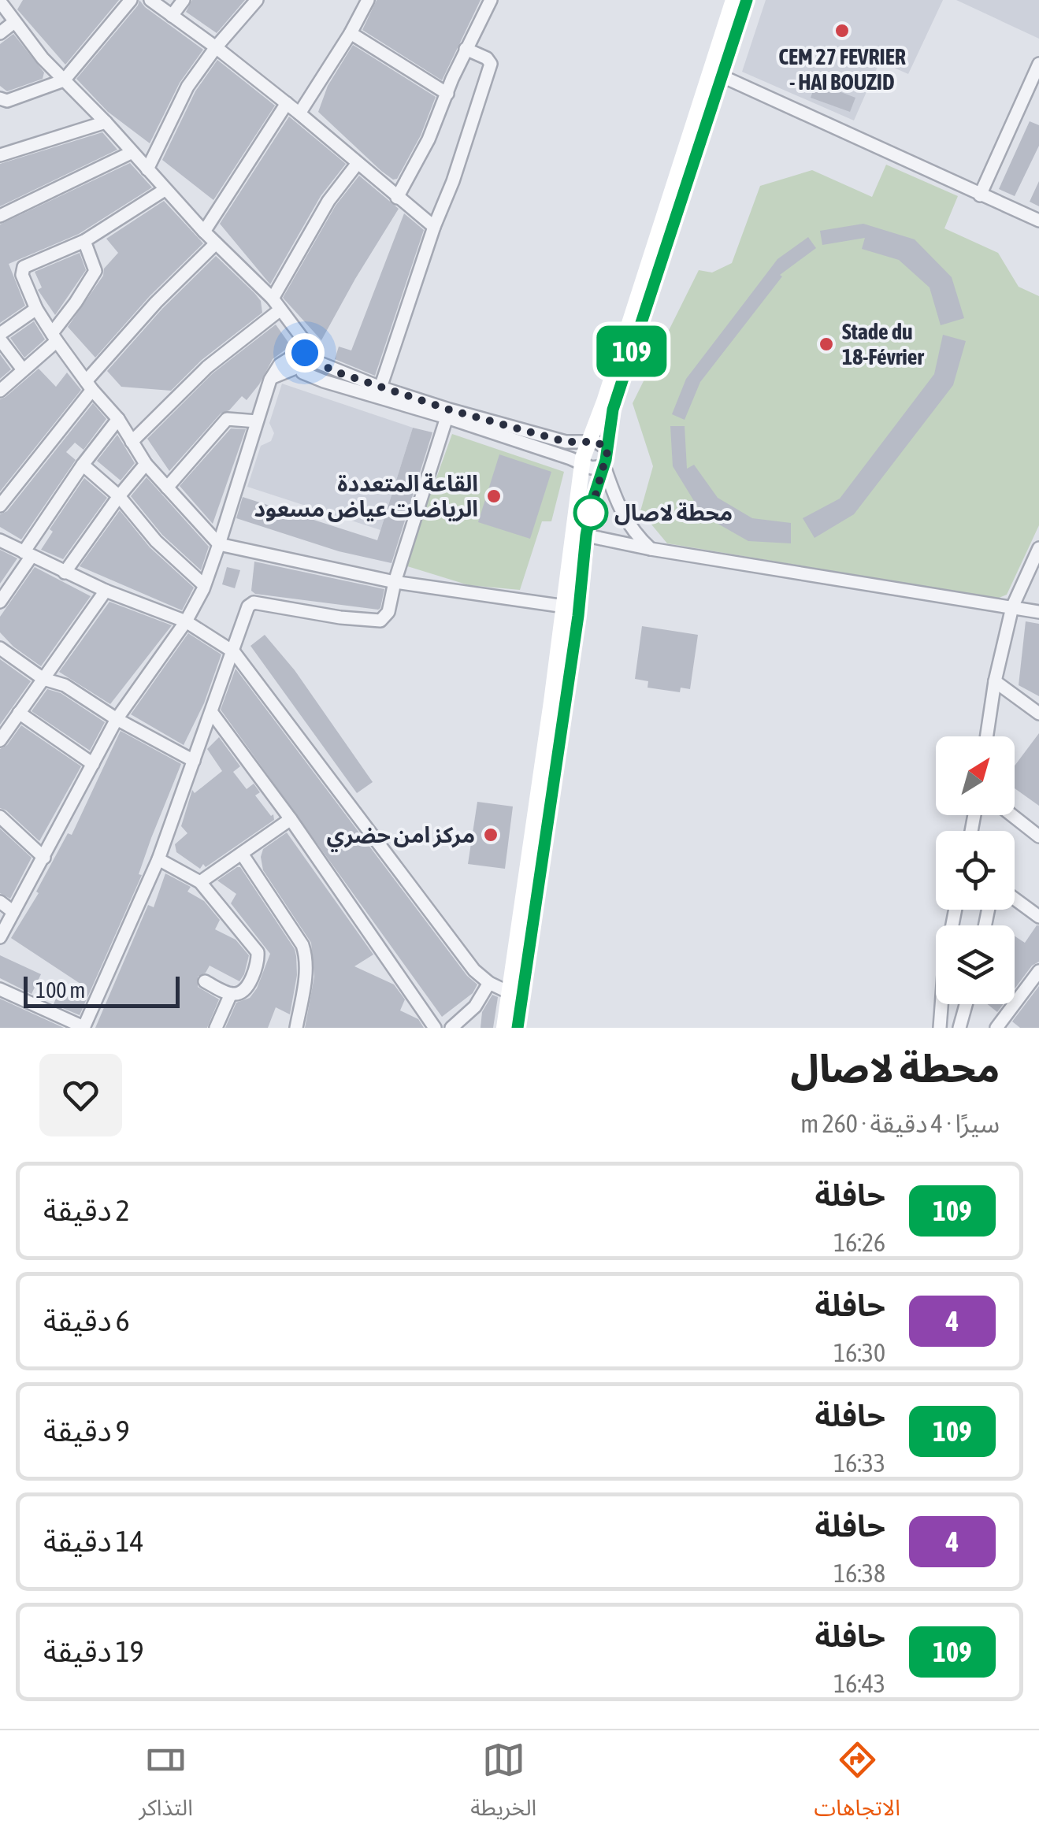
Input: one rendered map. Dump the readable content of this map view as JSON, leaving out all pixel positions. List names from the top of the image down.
{
  "places": [
    "CEM 27 FEVRIER - HAI BOUZID",
    "Stade du 18-Février",
    "القاعة المتعددة الرياضات عياض مسعود",
    "محطة لاصال",
    "مركز امن حضري"
  ],
  "lines": ["bus line 109"],
  "scale_bar": "100 m",
  "north": "top right",
  "page": {
    "on_map": "109",
    "scale": "100 m",
    "heading": ["محطة لاصال", "سيرًا · 4 دقيقة · 260 m"],
    "list": [
      {
        "mark": "109",
        "name": "حافلة",
        "note": "16:26",
        "value": "2 دقيقة"
      },
      {
        "mark": "4",
        "name": "حافلة",
        "note": "16:30",
        "value": "6 دقيقة"
      },
      {
        "mark": "109",
        "name": "حافلة",
        "note": "16:33",
        "value": "9 دقيقة"
      },
      {
        "mark": "4",
        "name": "حافلة",
        "note": "16:38",
        "value": "14 دقيقة"
      },
      {
        "mark": "109",
        "name": "حافلة",
        "note": "16:43",
        "value": "19 دقيقة"
      }
    ],
    "tabs": ["الاتجاهات", "الخريطة", "التذاكر"]
  }
}
